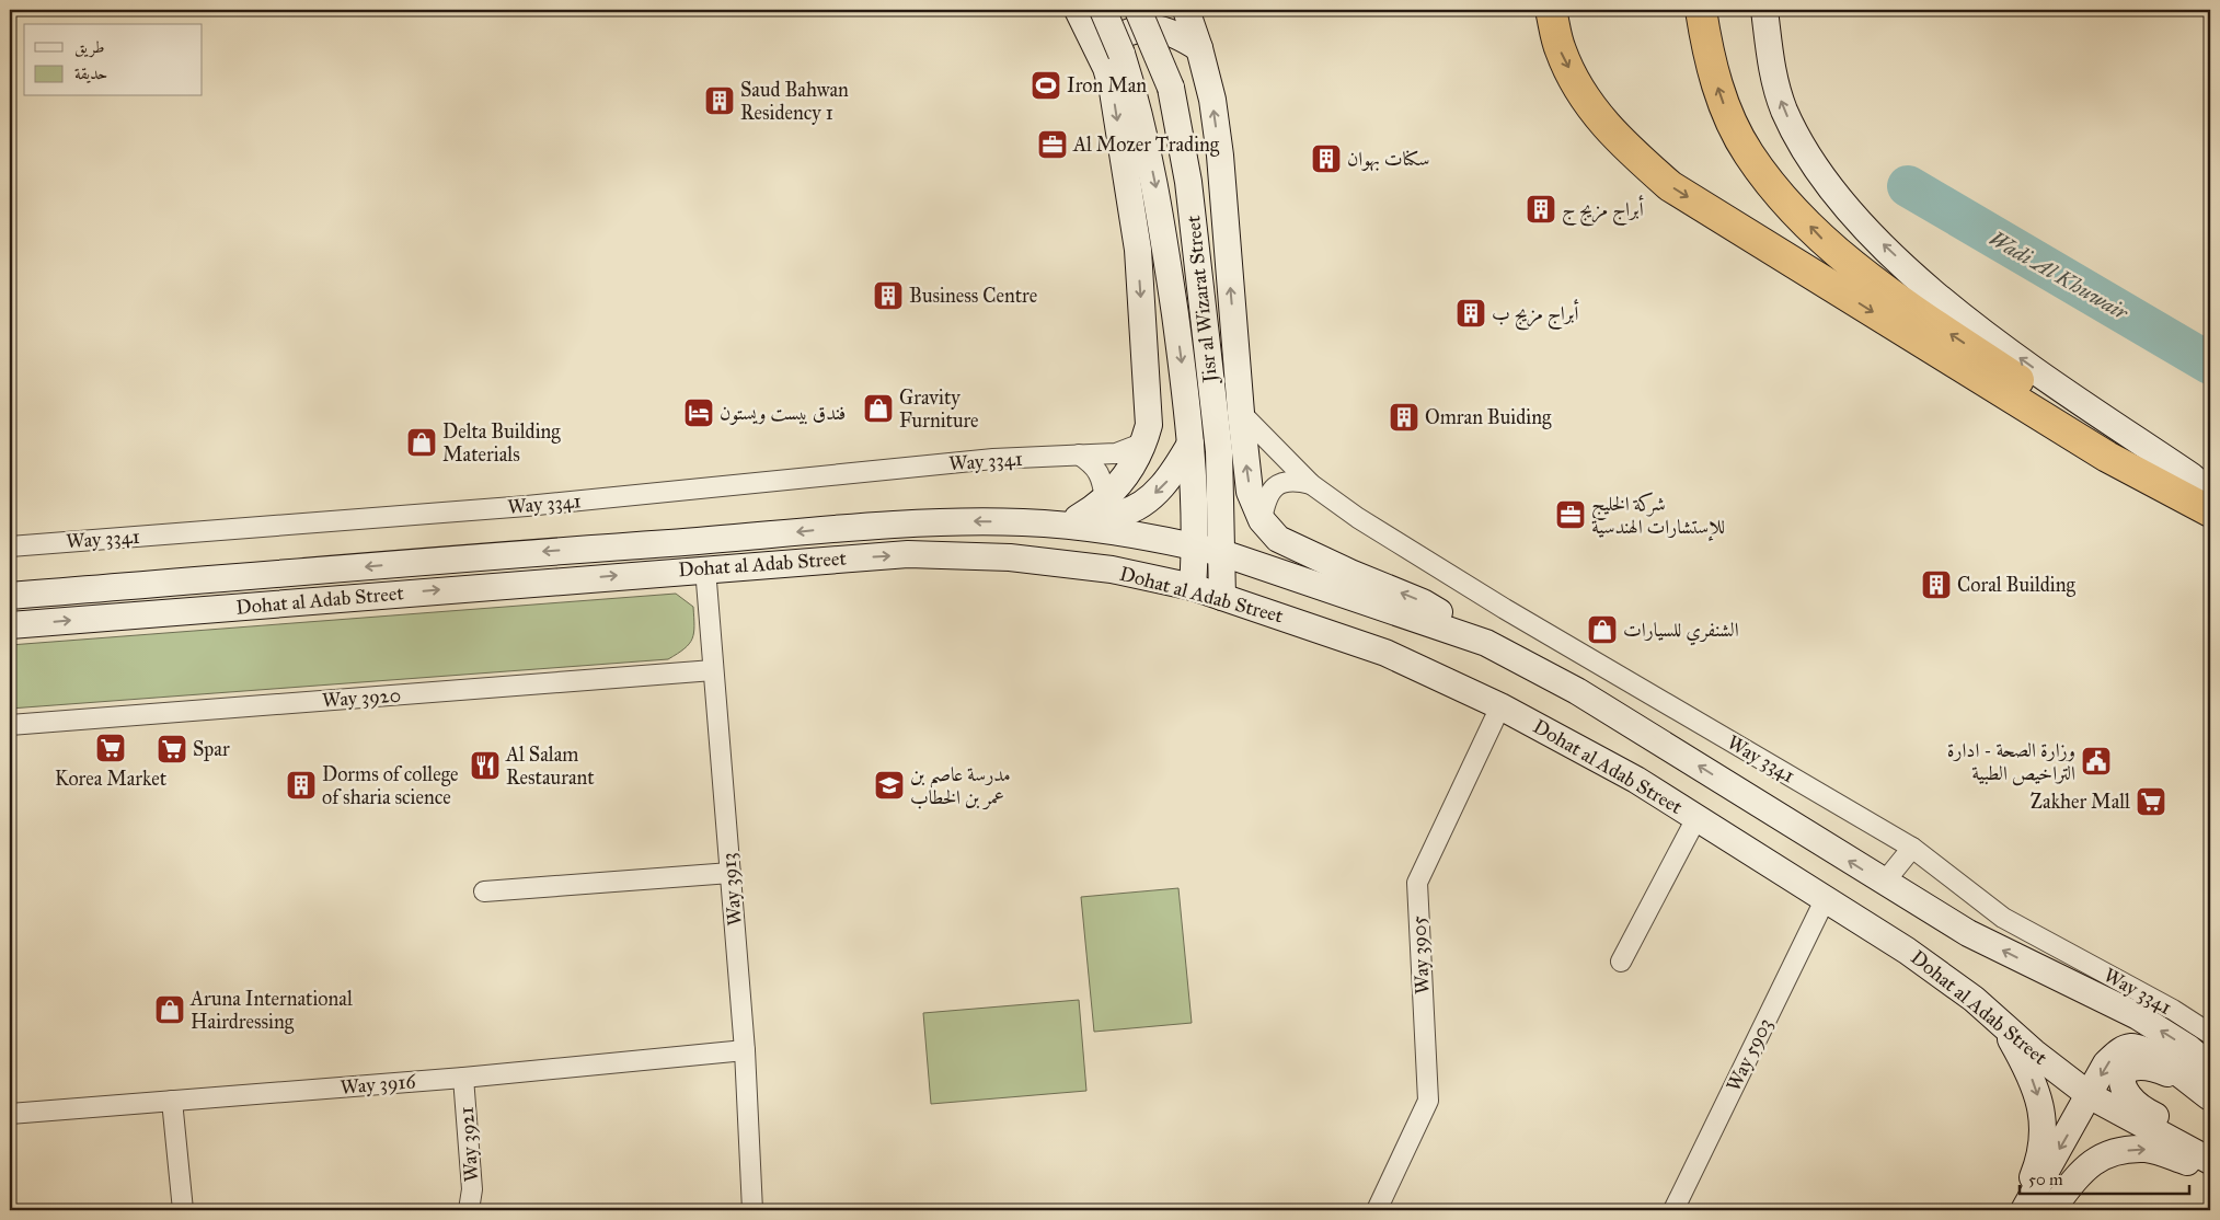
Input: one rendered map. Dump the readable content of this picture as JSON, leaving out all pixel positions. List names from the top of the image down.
{
  "streets": {
    "main road": ["Jisr al Wizarat Street", "Dohat al Adab Street"],
    "street": [
      "Way 3341",
      "Way 3920",
      "Way 3913",
      "Way 3905",
      "Way 5903",
      "Way 3916",
      "Way 3921"
    ]
  },
  "crossings": [
    ["Jisr al Wizarat Street", "Dohat al Adab Street"],
    ["Dohat al Adab Street", "Way 3913"],
    ["Dohat al Adab Street", "Way 3905"],
    ["Dohat al Adab Street", "Way 5903"],
    ["Way 3920", "Way 3913"],
    ["Way 3913", "Way 3916"],
    ["Way 3916", "Way 3921"]
  ],
  "water": ["Wadi Al Khuwair"],
  "places": {
    "sports": ["Iron Man"],
    "building": [
      "Saud Bahwan Residency 1",
      "سكنات بهوان",
      "أبراج مزيج ج",
      "Business Centre",
      "أبراج مزيج ب",
      "Omran Buiding",
      "Coral Building",
      "Dorms of college of sharia science"
    ],
    "office": ["Al Mozer Trading", "شركة الخليج للإستشارات الهندسية"],
    "shop": [
      "Gravity Furniture",
      "Delta Building Materials",
      "الشنفري للسيارات",
      "Aruna International Hairdressing"
    ],
    "hotel": ["فندق بيست ويستون"],
    "supermarket": ["Korea Market", "Spar", "Zakher Mall"],
    "public building": ["وزارة الصحة - ادارة التراخيص الطبية"],
    "restaurant": ["Al Salam Restaurant"],
    "school or university": ["مدرسة عاصم بن عمر بن الخطاب"]
  },
  "legend": ["طريق", "حديقة"],
  "scale_bar": "50 m"
}
